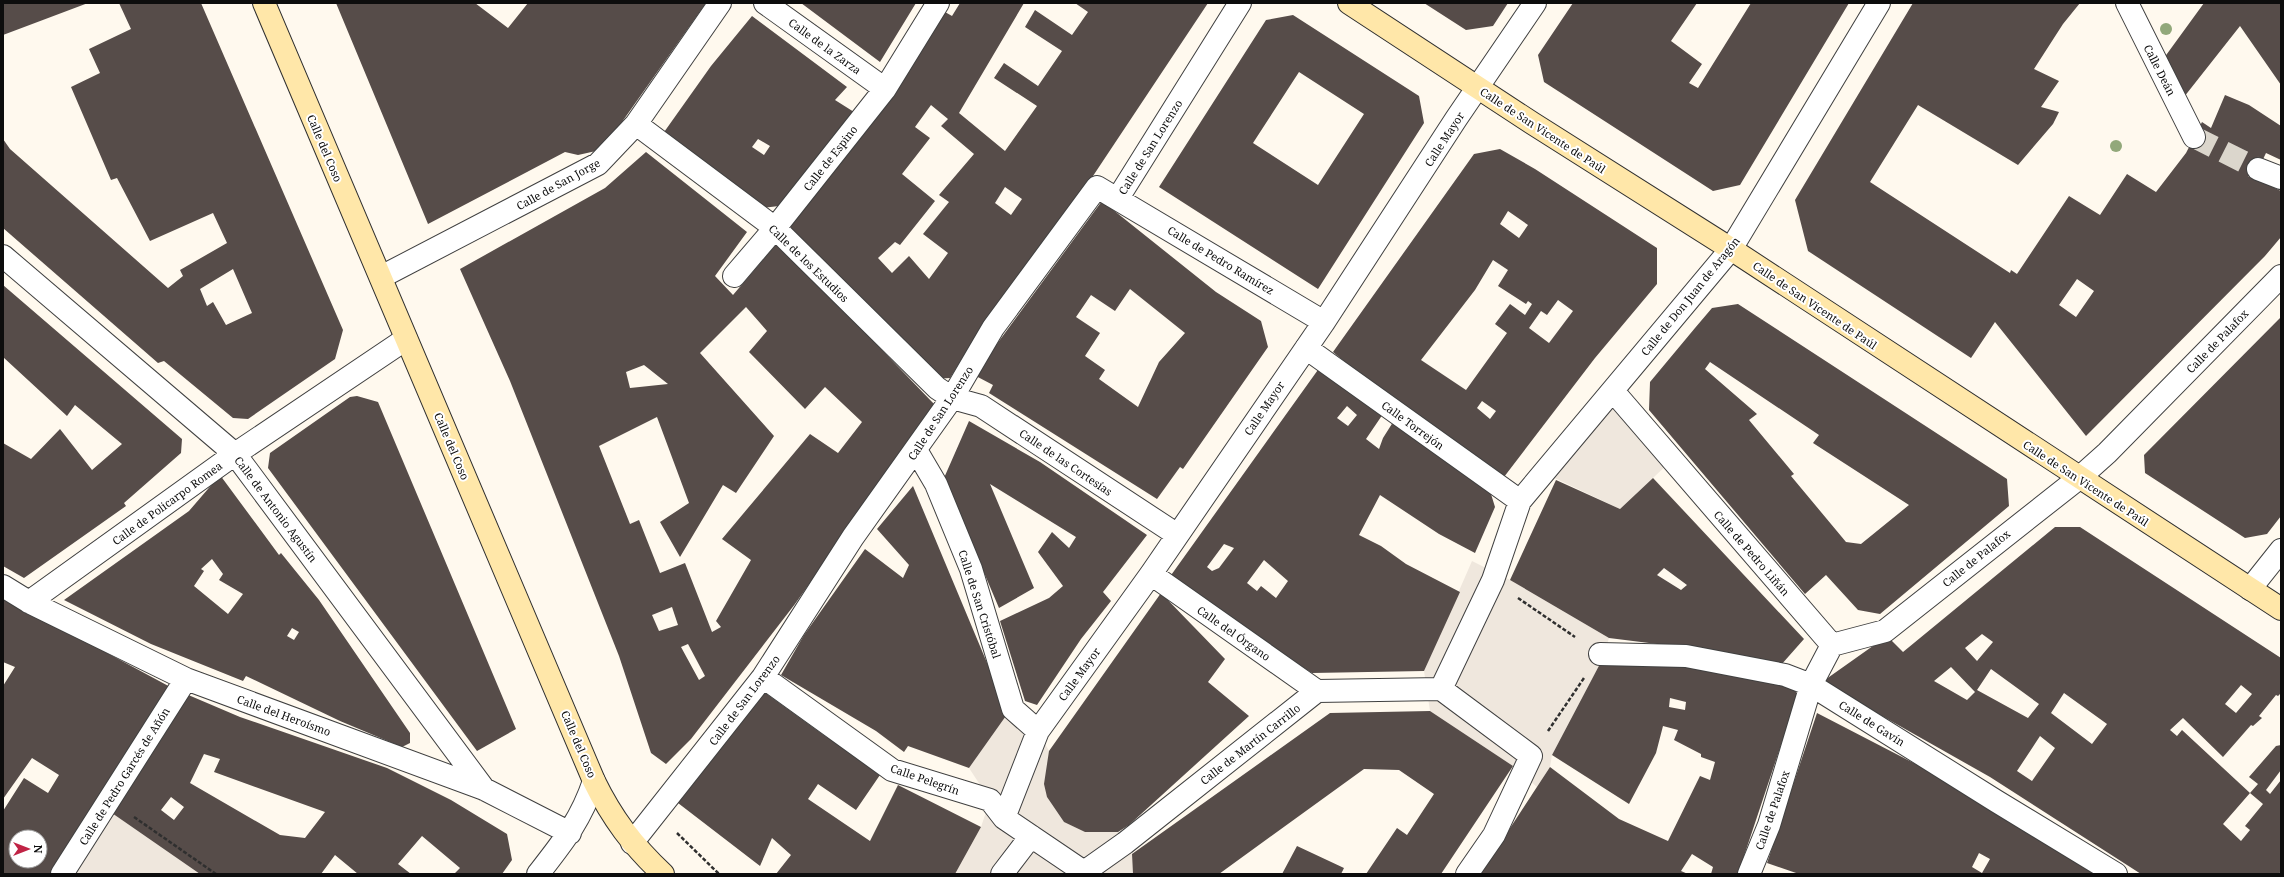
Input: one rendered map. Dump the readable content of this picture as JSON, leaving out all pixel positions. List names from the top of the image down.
{
  "streets": {
    "street": [
      "Calle de la Zarza",
      "Calle Deán",
      "Calle de San Vicente de Paúl",
      "Calle Mayor",
      "Calle de San Lorenzo",
      "Calle del Coso",
      "Calle de Espino",
      "Calle de San Jorge",
      "Calle de Pedro Ramírez",
      "Calle de los Estudios",
      "Calle de Don Juan de Aragón",
      "Calle de Palafox",
      "Calle Torrejón",
      "Calle de las Cortesías",
      "Calle de Policarpo Romea",
      "Calle de Antonio Agustín",
      "Calle de Pedro Liñán",
      "Calle de San Cristóbal",
      "Calle del Órgano",
      "Calle del Heroísmo",
      "Calle de Gavín",
      "Calle de Martín Carrillo",
      "Calle de Pedro Garcés de Añón",
      "Calle Pelegrín"
    ]
  },
  "crossings": [
    ["Calle de la Zarza", "Calle de Espino"],
    ["Calle de San Vicente de Paúl", "Calle Mayor"],
    ["Calle de San Vicente de Paúl", "Calle de Don Juan de Aragón"],
    ["Calle de San Vicente de Paúl", "Calle de Palafox"],
    ["Calle Mayor", "Calle de Pedro Ramírez"],
    ["Calle Mayor", "Calle Torrejón"],
    ["Calle Mayor", "Calle de las Cortesías"],
    ["Calle Mayor", "Calle de San Cristóbal"],
    ["Calle Mayor", "Calle del Órgano"],
    ["Calle Mayor", "Calle Pelegrín"],
    ["Calle de San Lorenzo", "Calle del Coso"],
    ["Calle de San Lorenzo", "Calle de Pedro Ramírez"],
    ["Calle de San Lorenzo", "Calle de los Estudios"],
    ["Calle de San Lorenzo", "Calle de las Cortesías"],
    ["Calle de San Lorenzo", "Calle de San Cristóbal"],
    ["Calle de San Lorenzo", "Calle Pelegrín"],
    ["Calle del Coso", "Calle de San Jorge"],
    ["Calle del Coso", "Calle de Policarpo Romea"],
    ["Calle de Espino", "Calle de los Estudios"],
    ["Calle de San Jorge", "Calle de los Estudios"],
    ["Calle de los Estudios", "Calle de las Cortesías"],
    ["Calle de Don Juan de Aragón", "Calle Torrejón"],
    ["Calle de Don Juan de Aragón", "Calle de Pedro Liñán"],
    ["Calle de Palafox", "Calle de Pedro Liñán"],
    ["Calle de Palafox", "Calle de Gavín"],
    ["Calle de Policarpo Romea", "Calle de Antonio Agustín"],
    ["Calle de Policarpo Romea", "Calle del Heroísmo"],
    ["Calle de Antonio Agustín", "Calle del Heroísmo"],
    ["Calle del Órgano", "Calle de Martín Carrillo"],
    ["Calle del Heroísmo", "Calle de Pedro Garcés de Añón"],
    ["Calle de Martín Carrillo", "Calle Pelegrín"]
  ],
  "north": "right"
}
